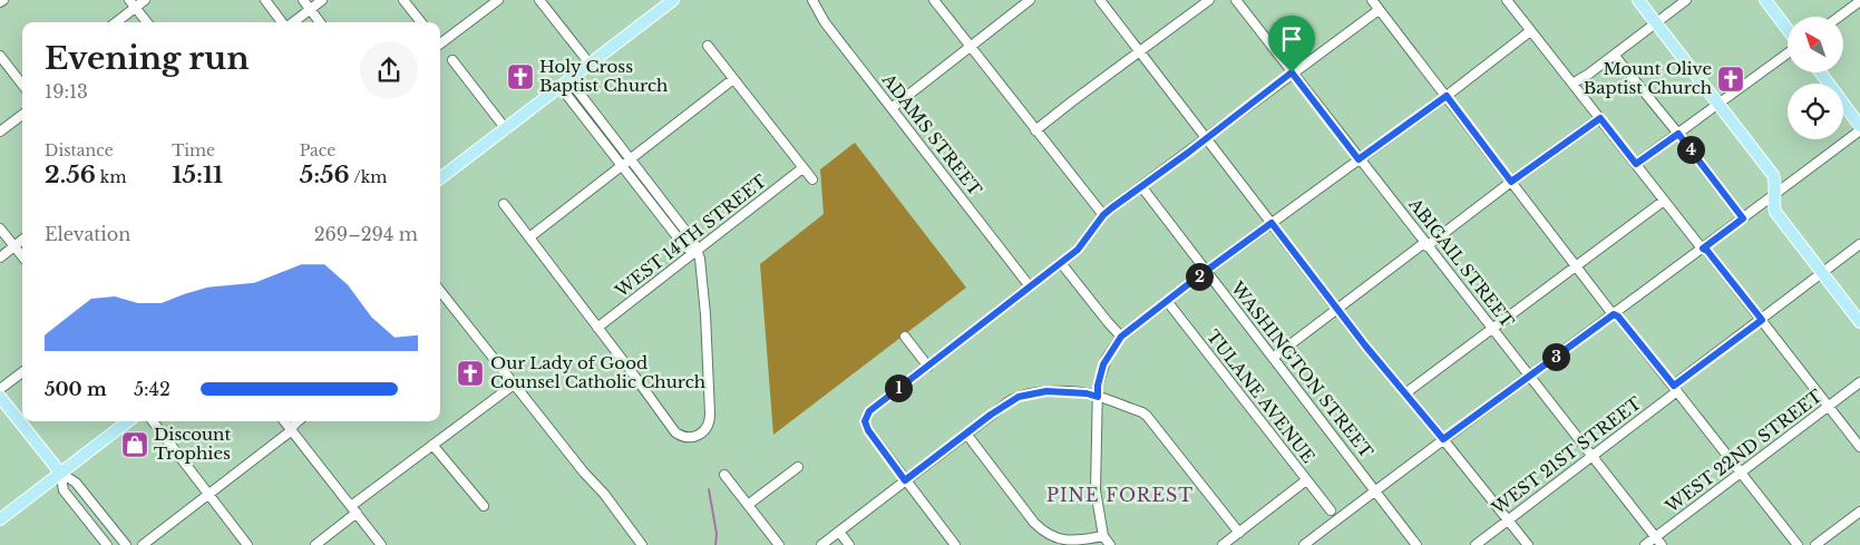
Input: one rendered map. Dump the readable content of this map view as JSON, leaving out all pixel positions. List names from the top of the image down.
{
  "streets": {
    "street": [
      "ADAMS STREET",
      "WEST 14TH STREET",
      "ABIGAIL STREET",
      "WASHINGTON STREET",
      "TULANE AVENUE",
      "WEST 22ND STREET",
      "WEST 21ST STREET"
    ]
  },
  "crossings": [
    ["ABIGAIL STREET", "WEST 22ND STREET"],
    ["ABIGAIL STREET", "WEST 21ST STREET"]
  ],
  "districts": ["PINE FOREST"],
  "places": {
    "church": ["Holy Cross Baptist Church", "Mount Olive Baptist Church", "Our Lady of Good Counsel Catholic Church"],
    "shop": ["Discount Trophies"]
  },
  "north": "top left",
  "page": {
    "heading": ["Evening run", "19:13"],
    "stats": [
      ["Distance", "2.56 km"],
      ["Time", "15:11"],
      ["Pace", "5:56 /km"]
    ],
    "pins": [
      "4",
      "2",
      "3",
      "1"
    ],
    "chart": ["Elevation", "269–294 m"],
    "list": [
      {
        "name": "500 m",
        "note": "5:42"
      }
    ]
  }
}
